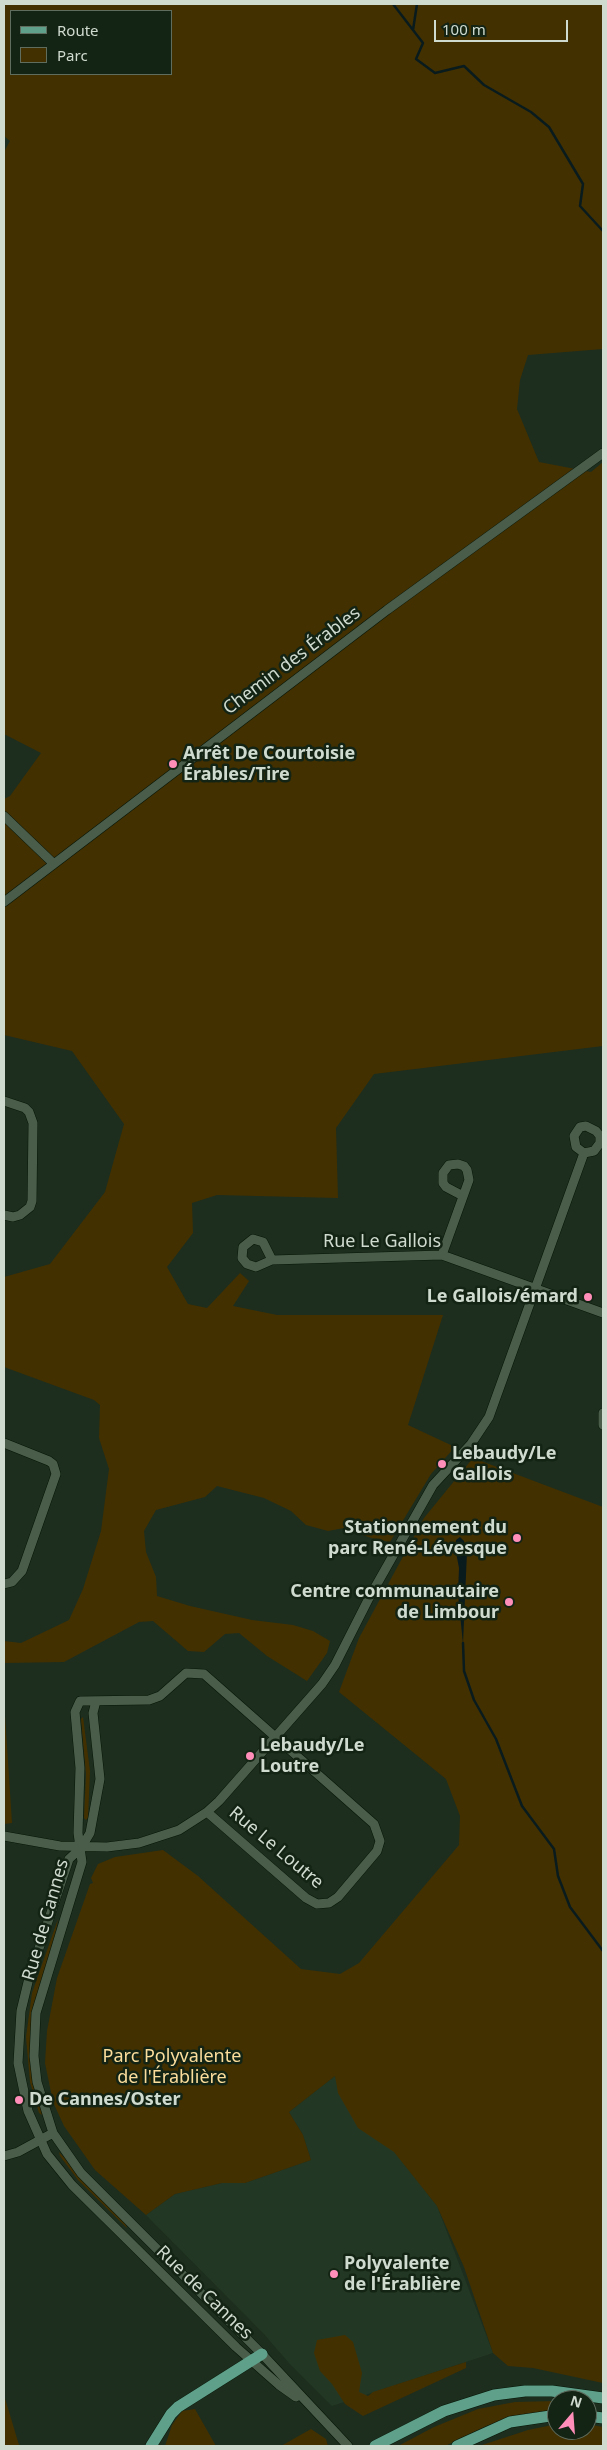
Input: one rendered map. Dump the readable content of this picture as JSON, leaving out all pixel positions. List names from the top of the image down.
{
  "streets": {
    "street": [
      "Chemin des Érables",
      "Rue Le Gallois",
      "Rue Le Loutre",
      "Rue de Cannes"
    ]
  },
  "crossings": [
    ["Rue Le Loutre", "Rue de Cannes"]
  ],
  "parks": ["Parc Polyvalente de l'Érablière"],
  "places": [
    "Arrêt De Courtoisie Érables/Tire",
    "Le Gallois/émard",
    "Lebaudy/Le Gallois",
    "Stationnement du parc René-Lévesque",
    "Centre communautaire de Limbour",
    "Lebaudy/Le Loutre",
    "De Cannes/Oster",
    "Polyvalente de l'Érablière"
  ],
  "legend": ["Route", "Parc"],
  "scale_bar": "100 m",
  "north": "top"
}
